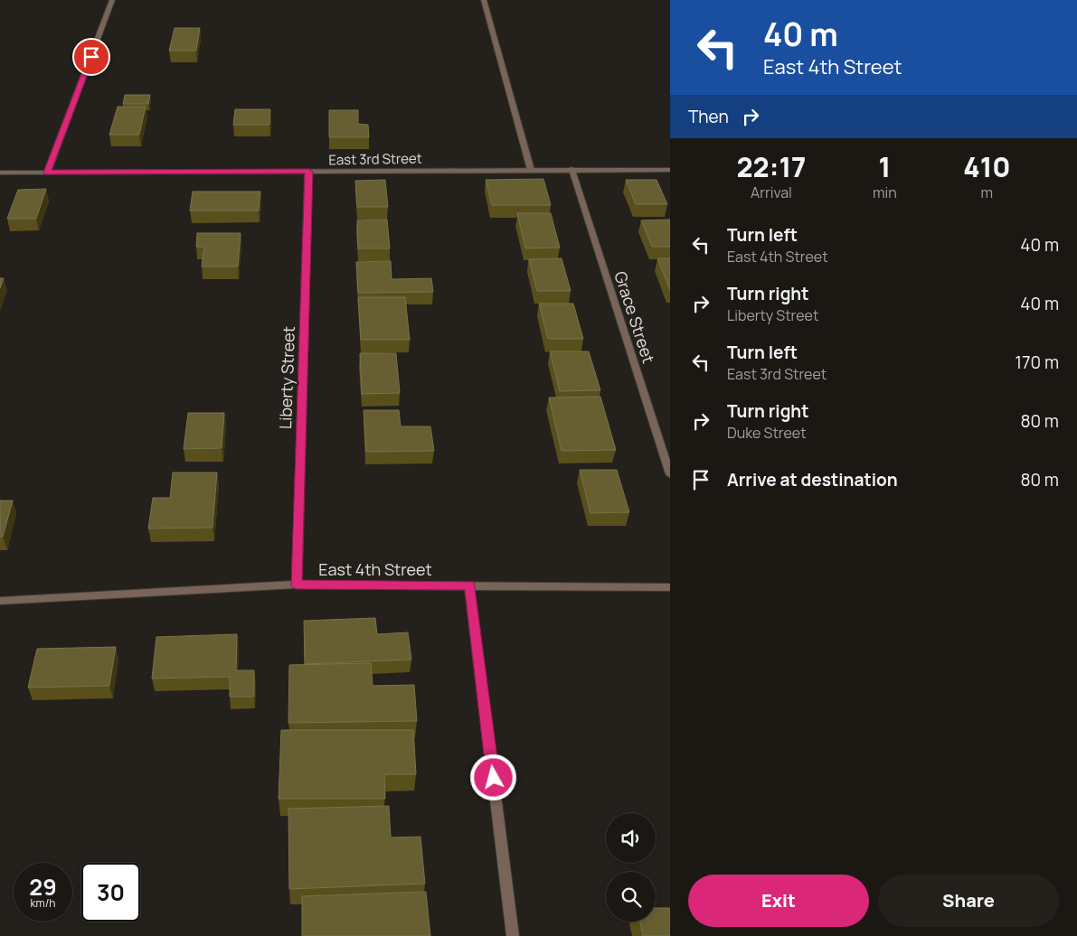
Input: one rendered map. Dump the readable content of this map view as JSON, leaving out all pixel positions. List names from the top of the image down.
{
  "streets": {
    "street": [
      "East 3rd Street",
      "Grace Street",
      "Liberty Street",
      "East 4th Street"
    ]
  },
  "crossings": [
    ["East 3rd Street", "Grace Street"],
    ["East 3rd Street", "Liberty Street"],
    ["Liberty Street", "East 4th Street"]
  ],
  "page": {
    "turn": ["40 m", "East 4th Street"],
    "then": "Then",
    "eta": [
      "22:17",
      "Arrival",
      "1",
      "min",
      "410",
      "m"
    ],
    "list": [
      {
        "name": "Turn left",
        "note": "East 4th Street",
        "value": "40 m"
      },
      {
        "name": "Turn right",
        "note": "Liberty Street",
        "value": "40 m"
      },
      {
        "name": "Turn left",
        "note": "East 3rd Street",
        "value": "170 m"
      },
      {
        "name": "Turn right",
        "note": "Duke Street",
        "value": "80 m"
      },
      {
        "name": "Arrive at destination",
        "value": "80 m"
      }
    ],
    "speed": "29 km/h",
    "limit": "30",
    "buttons": ["Exit", "Share"]
  }
}
